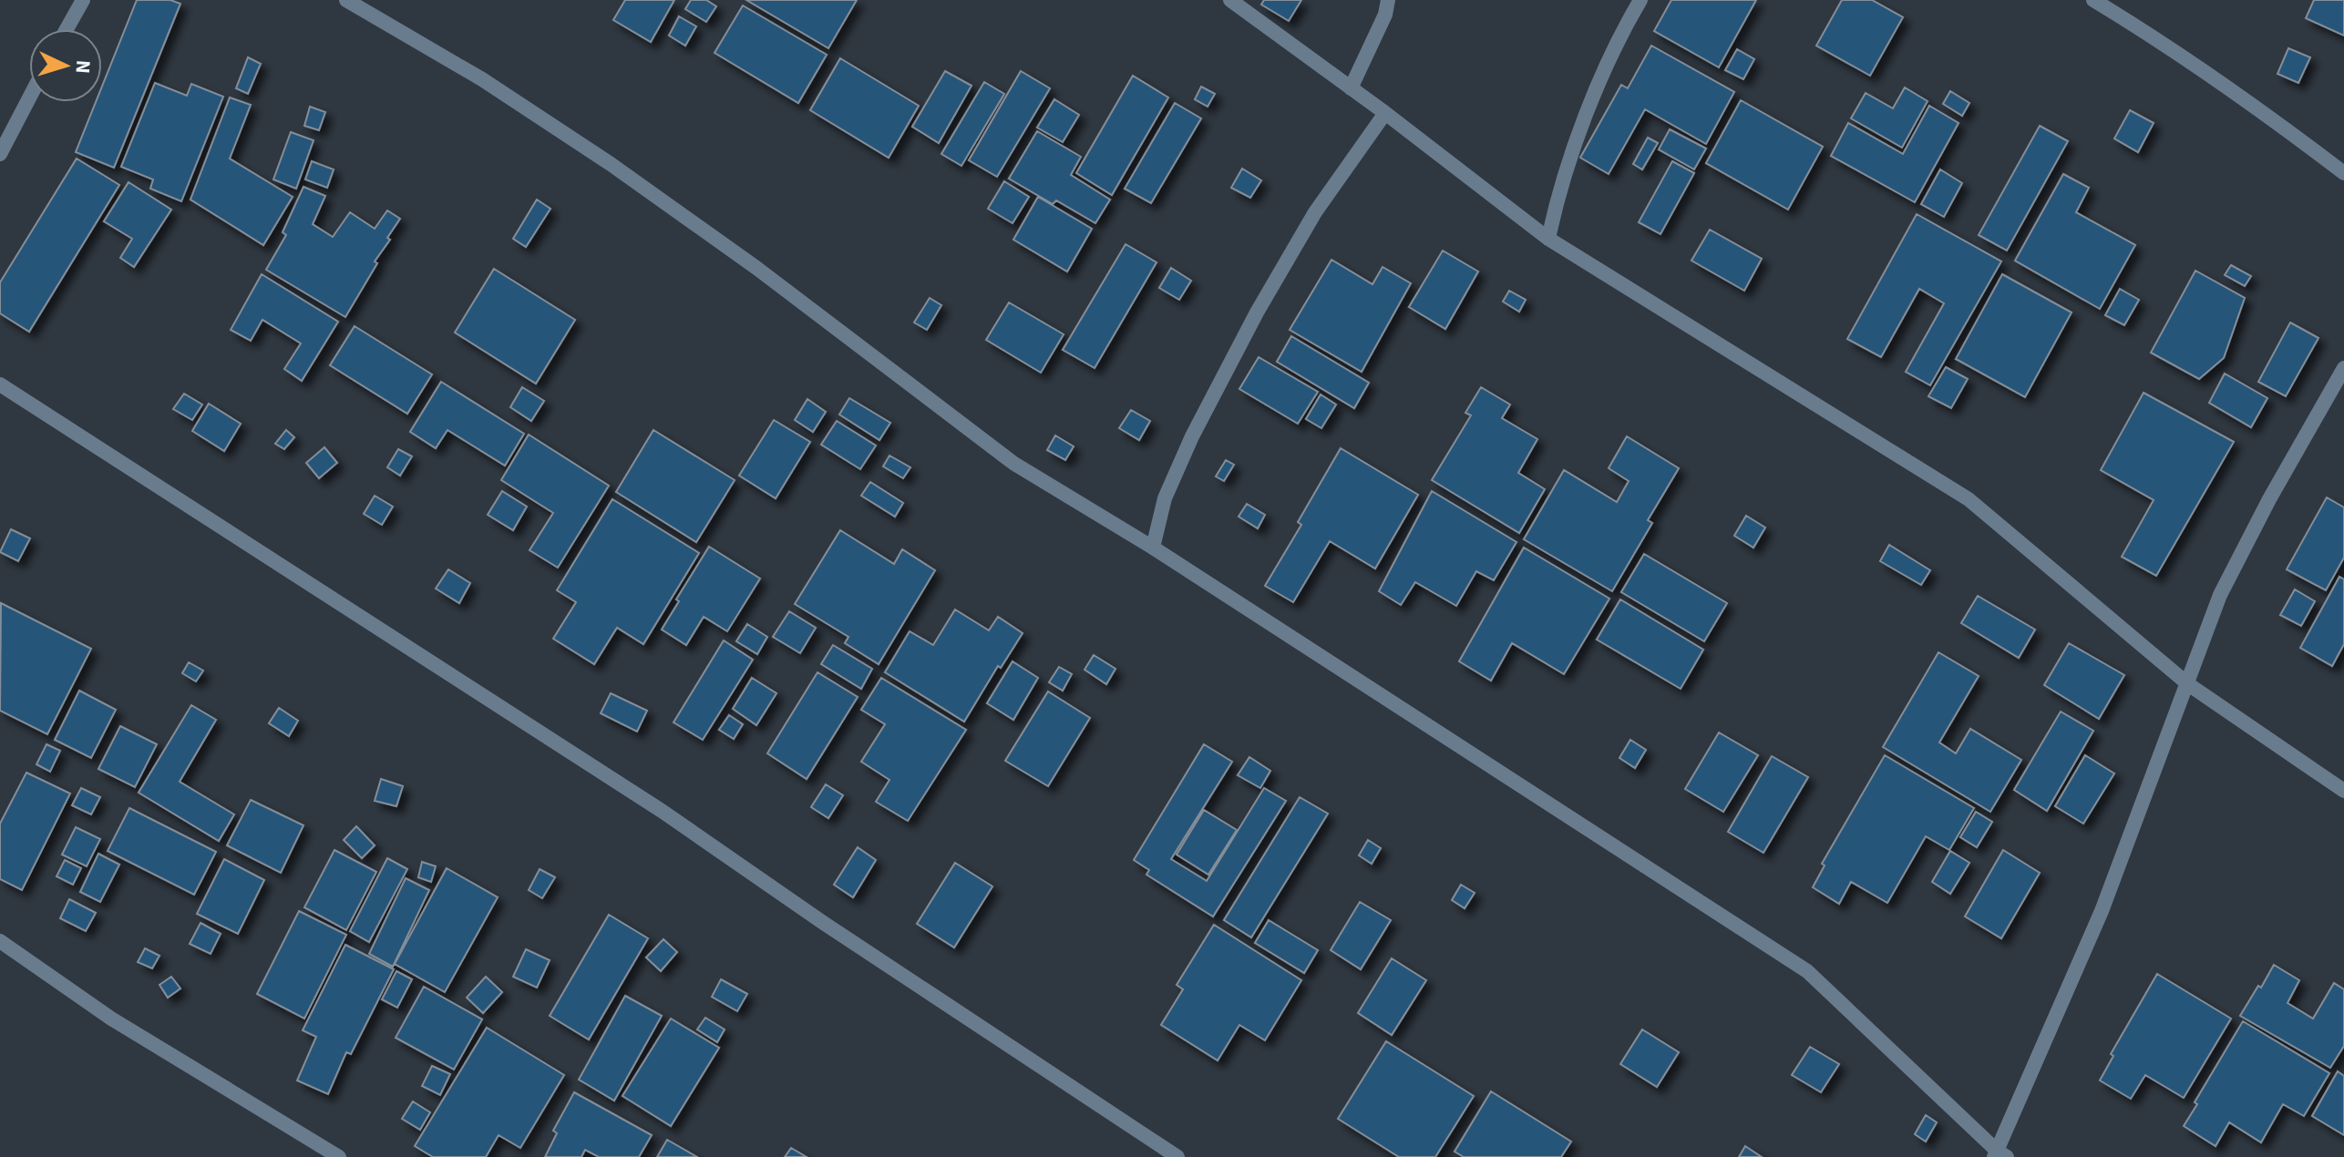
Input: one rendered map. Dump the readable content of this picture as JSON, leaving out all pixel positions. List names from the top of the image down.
{
  "north": "right"
}
